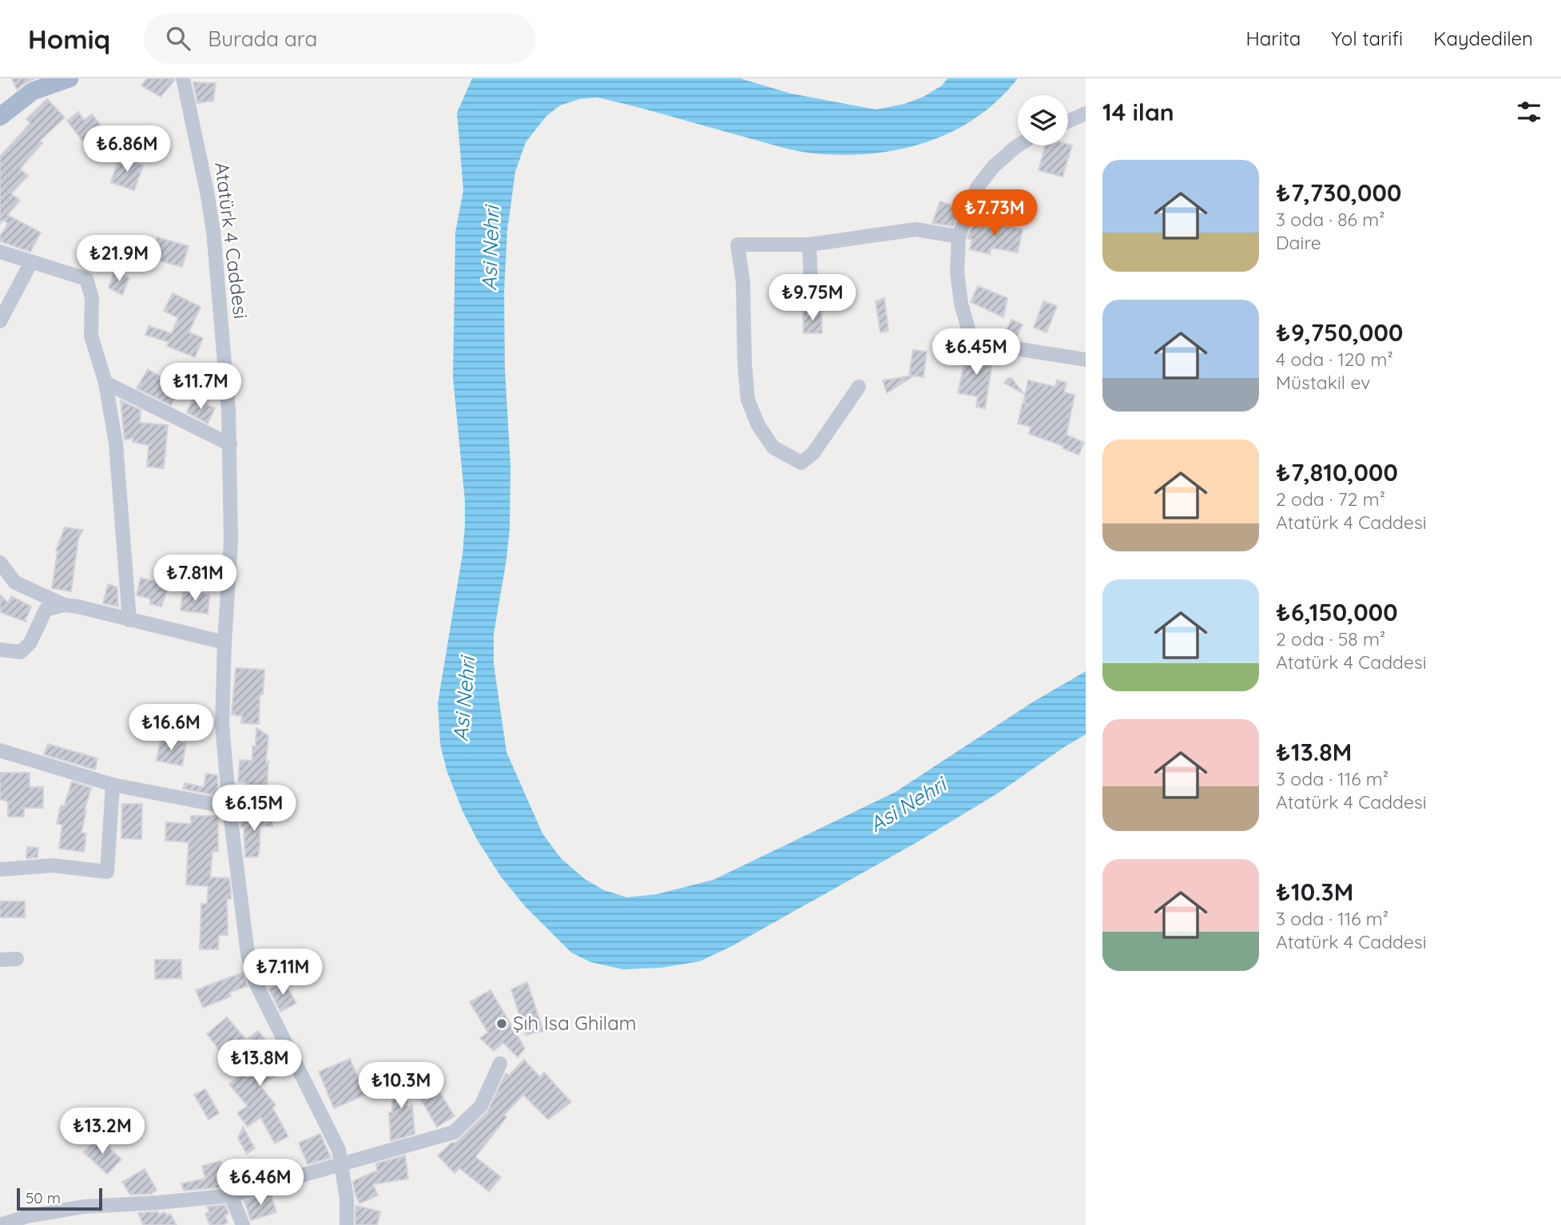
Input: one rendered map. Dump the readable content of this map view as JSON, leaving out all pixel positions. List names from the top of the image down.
{
  "streets": {
    "street": ["Atatürk 4 Caddesi"]
  },
  "water": ["Asi Nehri"],
  "places": ["Şıh Isa Ghilam"],
  "scale_bar": "50 m",
  "page": {
    "header": "Homiq",
    "search": "Burada ara",
    "nav": ["Harita", "Yol tarifi", "Kaydedilen"],
    "heading": "14 ilan",
    "price": [
      "₺6.86M",
      "₺7.73M",
      "₺21.9M",
      "₺9.75M",
      "₺6.45M",
      "₺11.7M",
      "₺7.81M",
      "₺16.6M",
      "₺6.15M",
      "₺7.11M",
      "₺13.8M",
      "₺10.3M",
      "₺13.2M",
      "₺6.46M"
    ],
    "list": [
      {
        "name": "₺7,730,000",
        "note": "3 oda · 86 m² · Daire"
      },
      {
        "name": "₺9,750,000",
        "note": "4 oda · 120 m² · Müstakil ev"
      },
      {
        "name": "₺7,810,000",
        "note": "2 oda · 72 m² · Atatürk 4 Caddesi"
      },
      {
        "name": "₺6,150,000",
        "note": "2 oda · 58 m² · Atatürk 4 Caddesi"
      },
      {
        "name": "₺13.8M",
        "note": "3 oda · 116 m² · Atatürk 4 Caddesi"
      },
      {
        "name": "₺10.3M",
        "note": "3 oda · 116 m² · Atatürk 4 Caddesi"
      }
    ],
    "scale": "50 m"
  }
}
